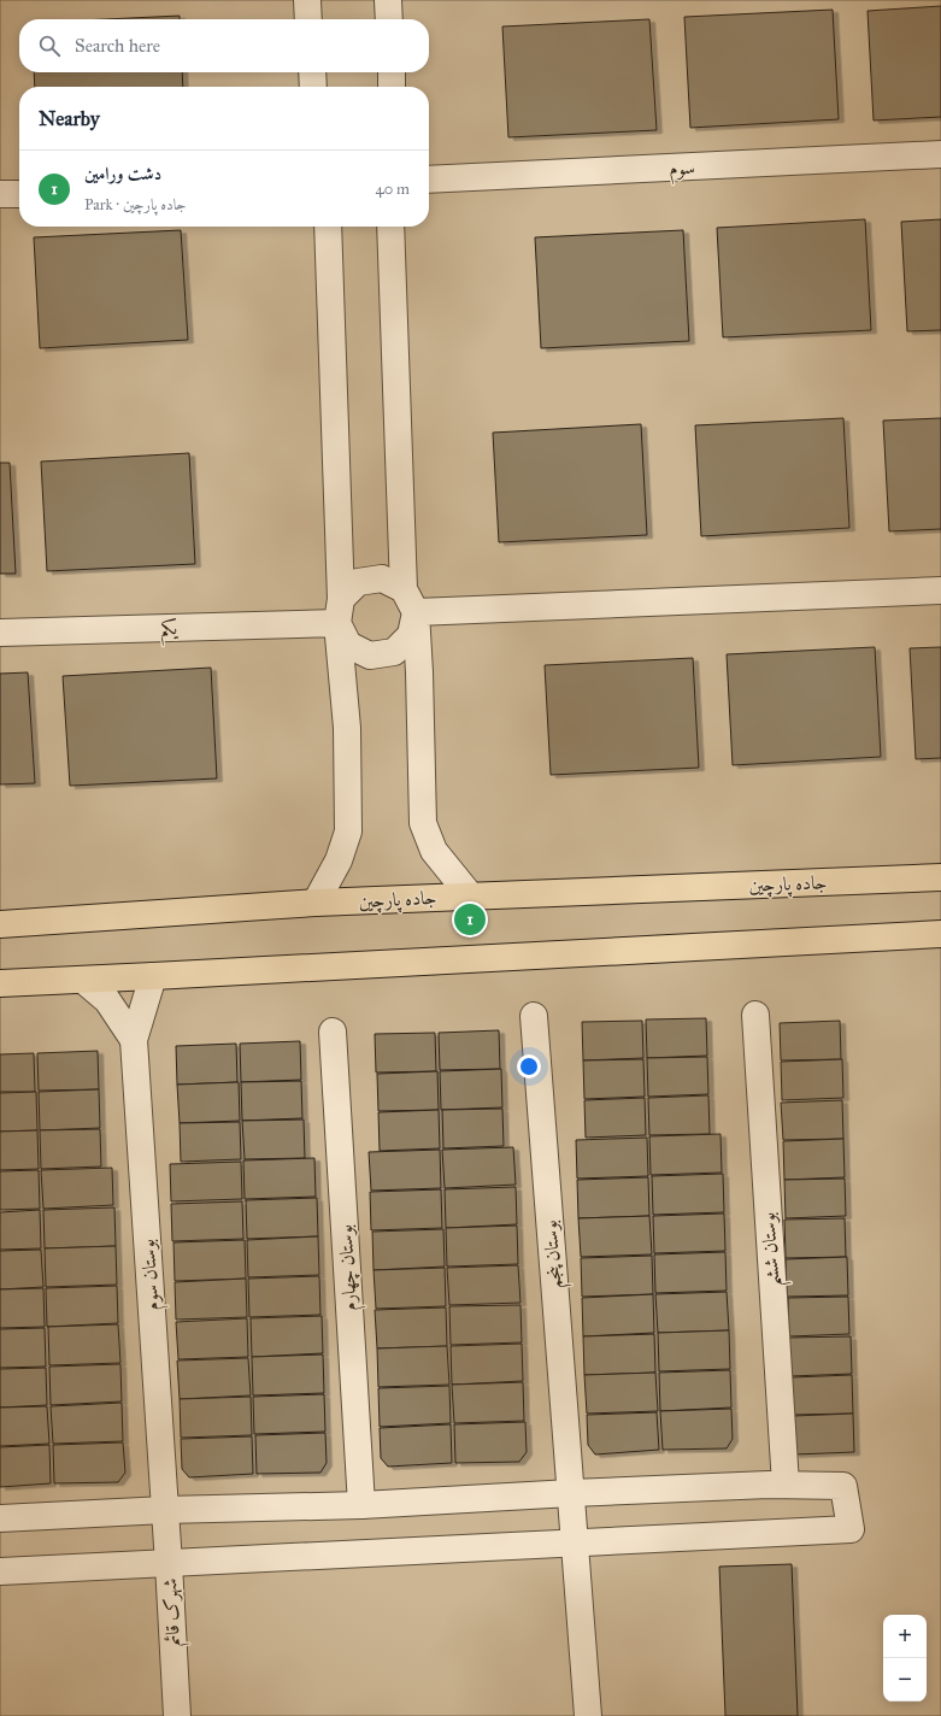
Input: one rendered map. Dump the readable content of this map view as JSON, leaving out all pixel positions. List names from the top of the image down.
{
  "streets": {
    "main road": ["جاده پارچین"],
    "street": [
      "سوم",
      "یکم",
      "بوستان ششم",
      "بوستان پنجم",
      "بوستان چهارم",
      "بوستان سوم",
      "شهرک قائم"
    ]
  },
  "crossings": [
    ["بوستان سوم", "شهرک قائم"]
  ],
  "page": {
    "search": "Search here",
    "heading": "Nearby",
    "list": [
      {
        "mark": "1",
        "name": "دشت ورامین",
        "note": "Park · جاده پارچین",
        "value": "40 m"
      }
    ],
    "pins": "1",
    "map_buttons": ["+", "−"]
  }
}
